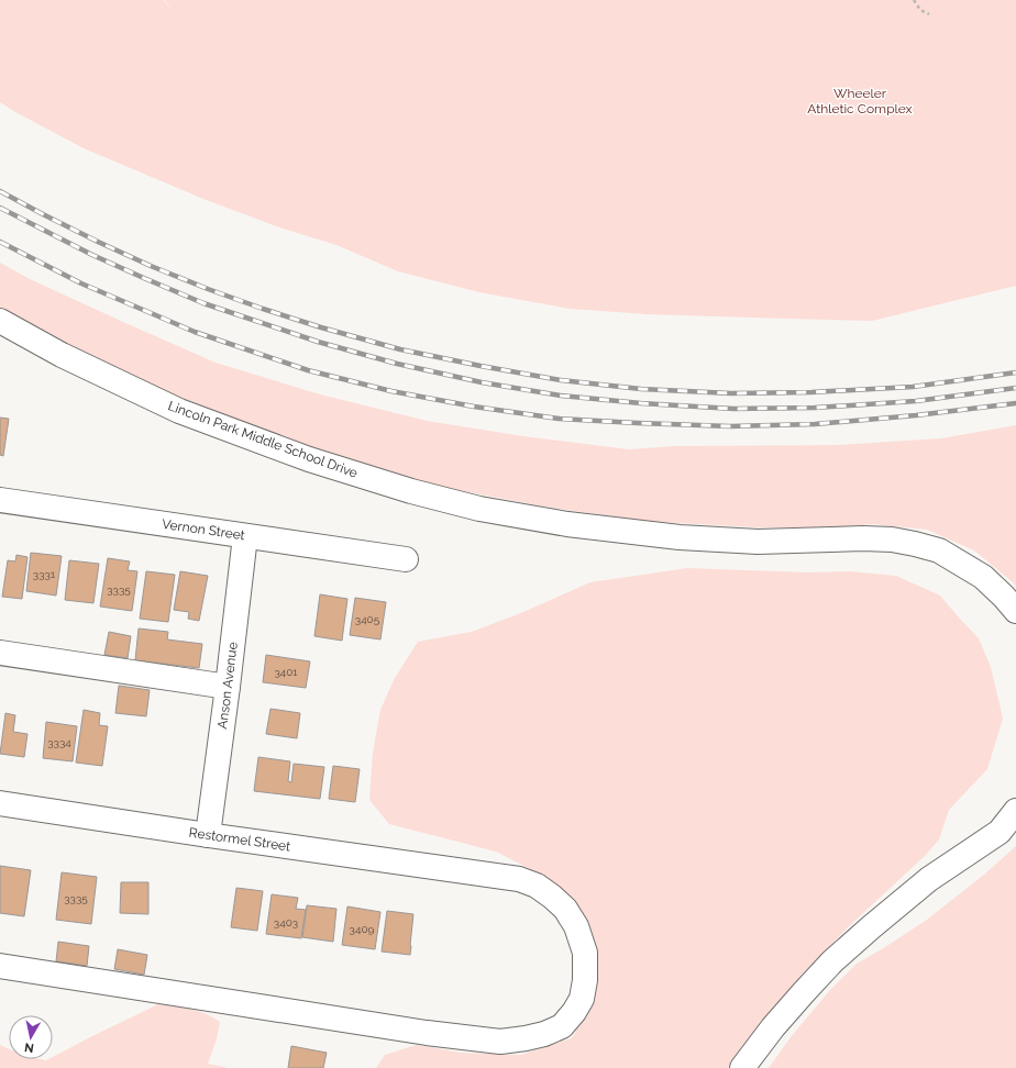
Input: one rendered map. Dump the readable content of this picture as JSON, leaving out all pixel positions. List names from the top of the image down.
{
  "streets": {
    "street": [
      "Lincoln Park Middle School Drive",
      "Vernon Street",
      "Anson Avenue",
      "Restormel Street"
    ]
  },
  "crossings": [
    ["Vernon Street", "Anson Avenue"],
    ["Anson Avenue", "Restormel Street"]
  ],
  "parks": ["Wheeler Athletic Complex"],
  "house_numbers": [
    "3331",
    "3335",
    "3405",
    "3401",
    "3334",
    "3335",
    "3403",
    "3409"
  ],
  "north": "bottom"
}
